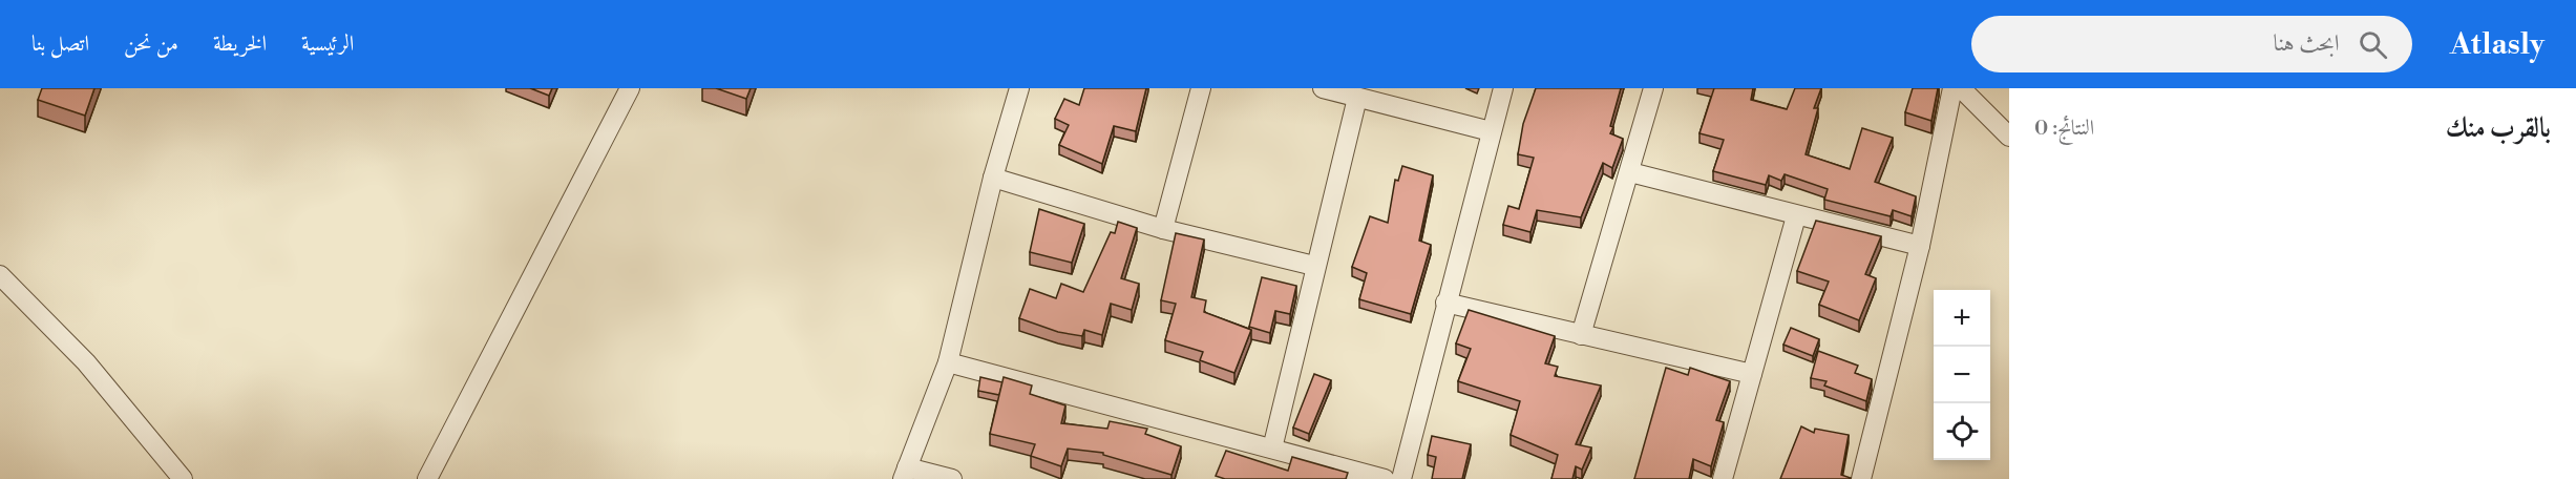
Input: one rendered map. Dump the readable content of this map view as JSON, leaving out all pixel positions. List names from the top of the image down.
{
  "page": {
    "header": "Atlasly",
    "search": "ابحث هنا",
    "nav": [
      "الرئيسية",
      "الخريطة",
      "من نحن",
      "اتصل بنا"
    ],
    "heading": ["بالقرب منك", "النتائج: 0"],
    "map_buttons": ["+", "−"]
  }
}
